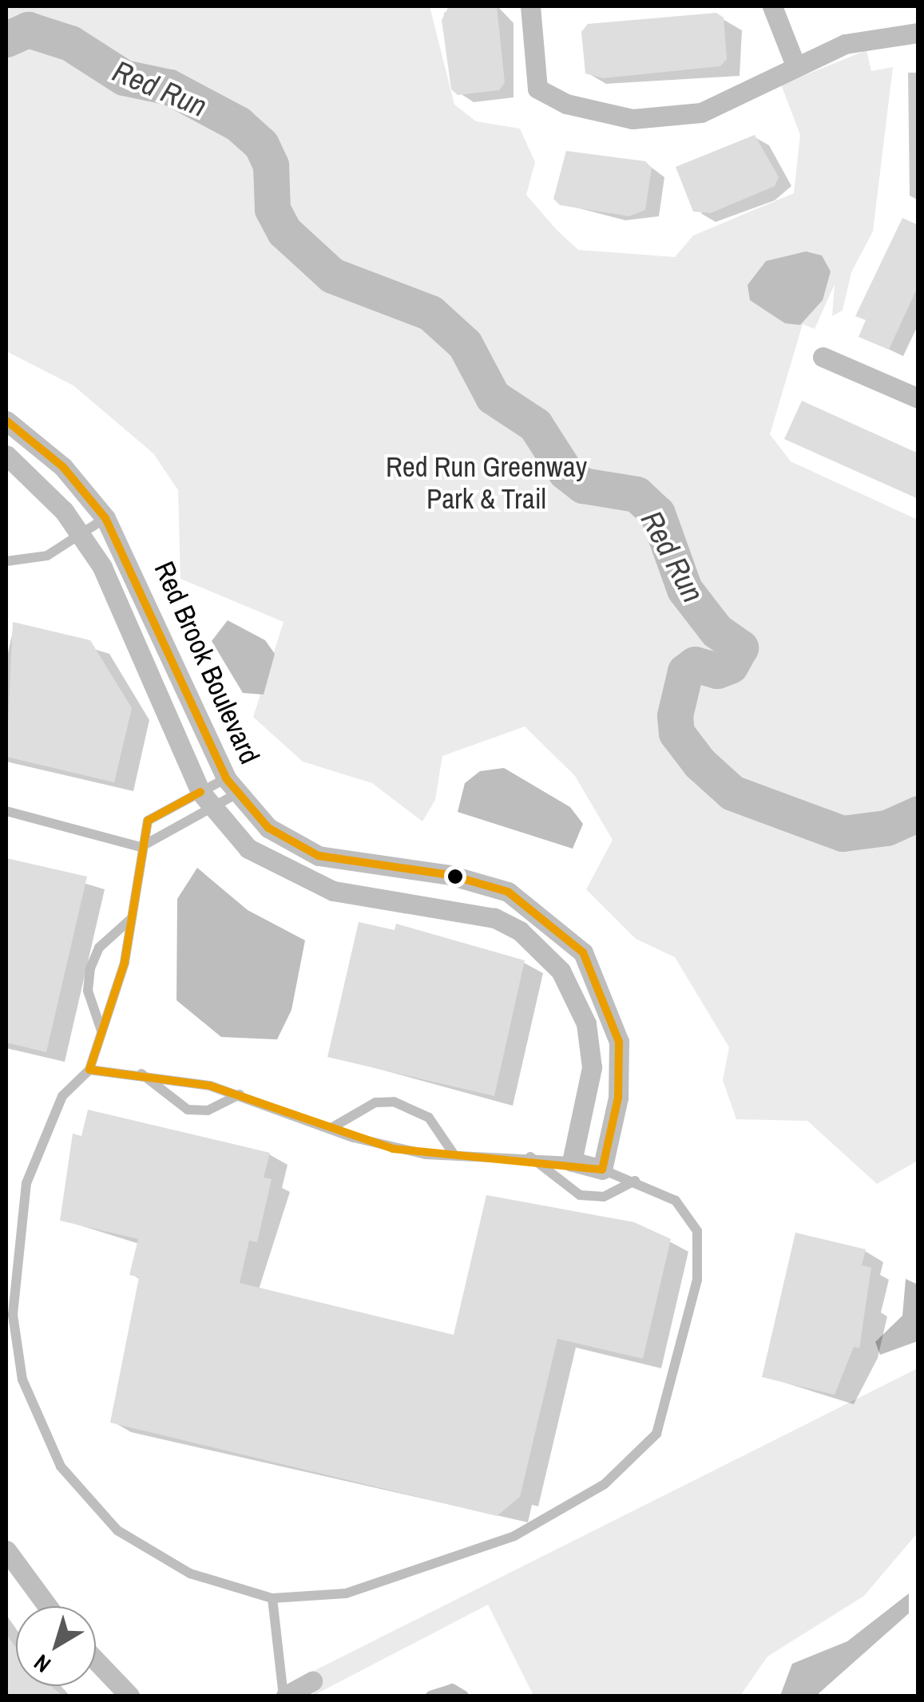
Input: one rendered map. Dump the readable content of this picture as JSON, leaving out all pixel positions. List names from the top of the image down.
{
  "streets": {
    "street": ["Red Brook Boulevard"]
  },
  "water": ["Red Run"],
  "parks": ["Red Run Greenway Park & Trail"],
  "north": "bottom left"
}
